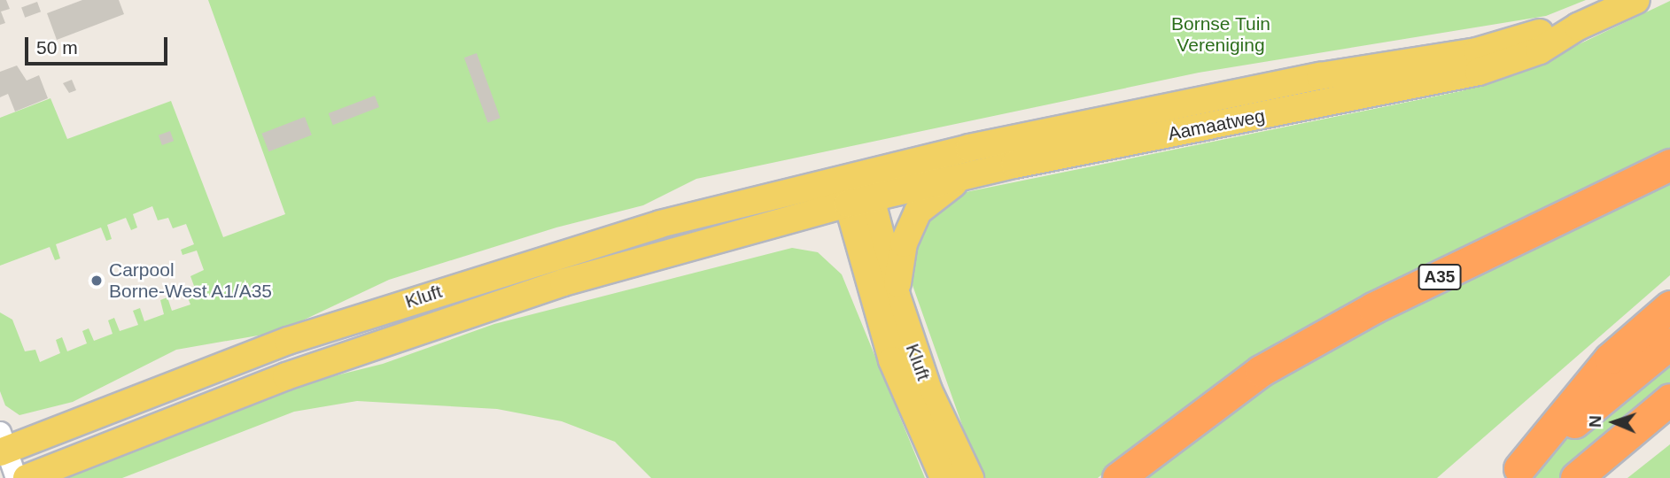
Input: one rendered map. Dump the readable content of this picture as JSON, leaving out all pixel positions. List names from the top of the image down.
{
  "streets": {
    "highway": ["A35"],
    "main road": ["Aamaatweg", "Kluft"]
  },
  "crossings": [
    ["Aamaatweg", "Kluft"]
  ],
  "parks": ["Bornse Tuin Vereniging"],
  "places": ["Carpool Borne-West A1/A35"],
  "scale_bar": "50 m",
  "north": "left"
}
